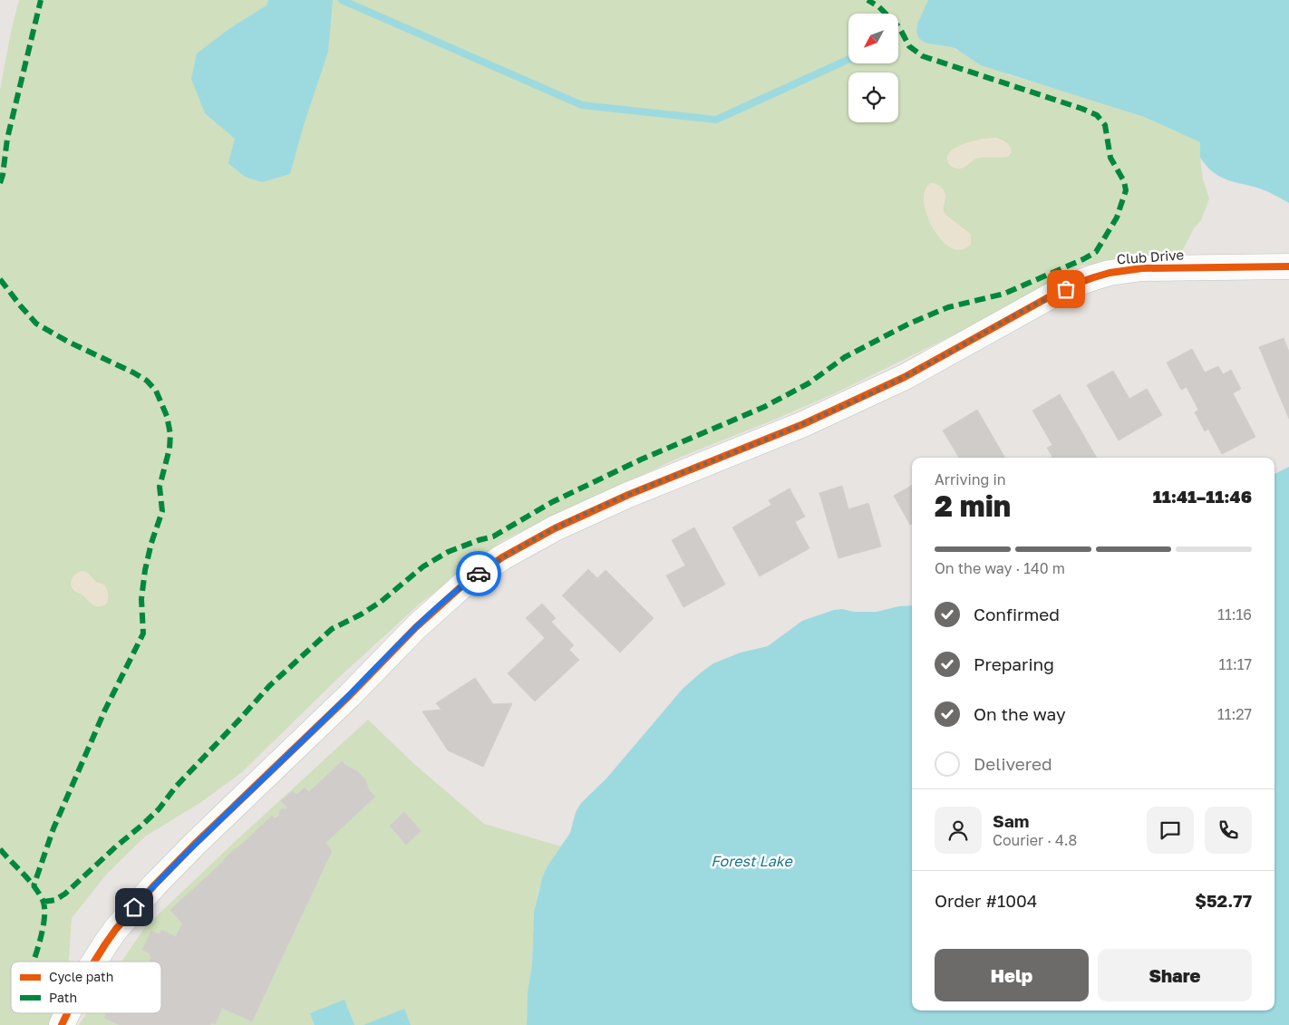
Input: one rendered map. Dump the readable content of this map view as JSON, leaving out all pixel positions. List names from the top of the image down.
{
  "streets": {
    "street": ["Club Drive"]
  },
  "water": ["Forest Lake"],
  "legend": ["Cycle path", "Path"],
  "north": "bottom left",
  "page": {
    "heading": ["2 min", "Arriving in", "11:41–11:46"],
    "panel": [
      "Sam",
      "Courier · 4.8",
      "Order #1004",
      "$52.77"
    ],
    "bar": "On the way · 140 m",
    "list": [
      ["Confirmed", "11:16"],
      ["Preparing", "11:17"],
      ["On the way", "11:27"],
      "Delivered"
    ],
    "buttons": ["Help", "Share"]
  }
}
